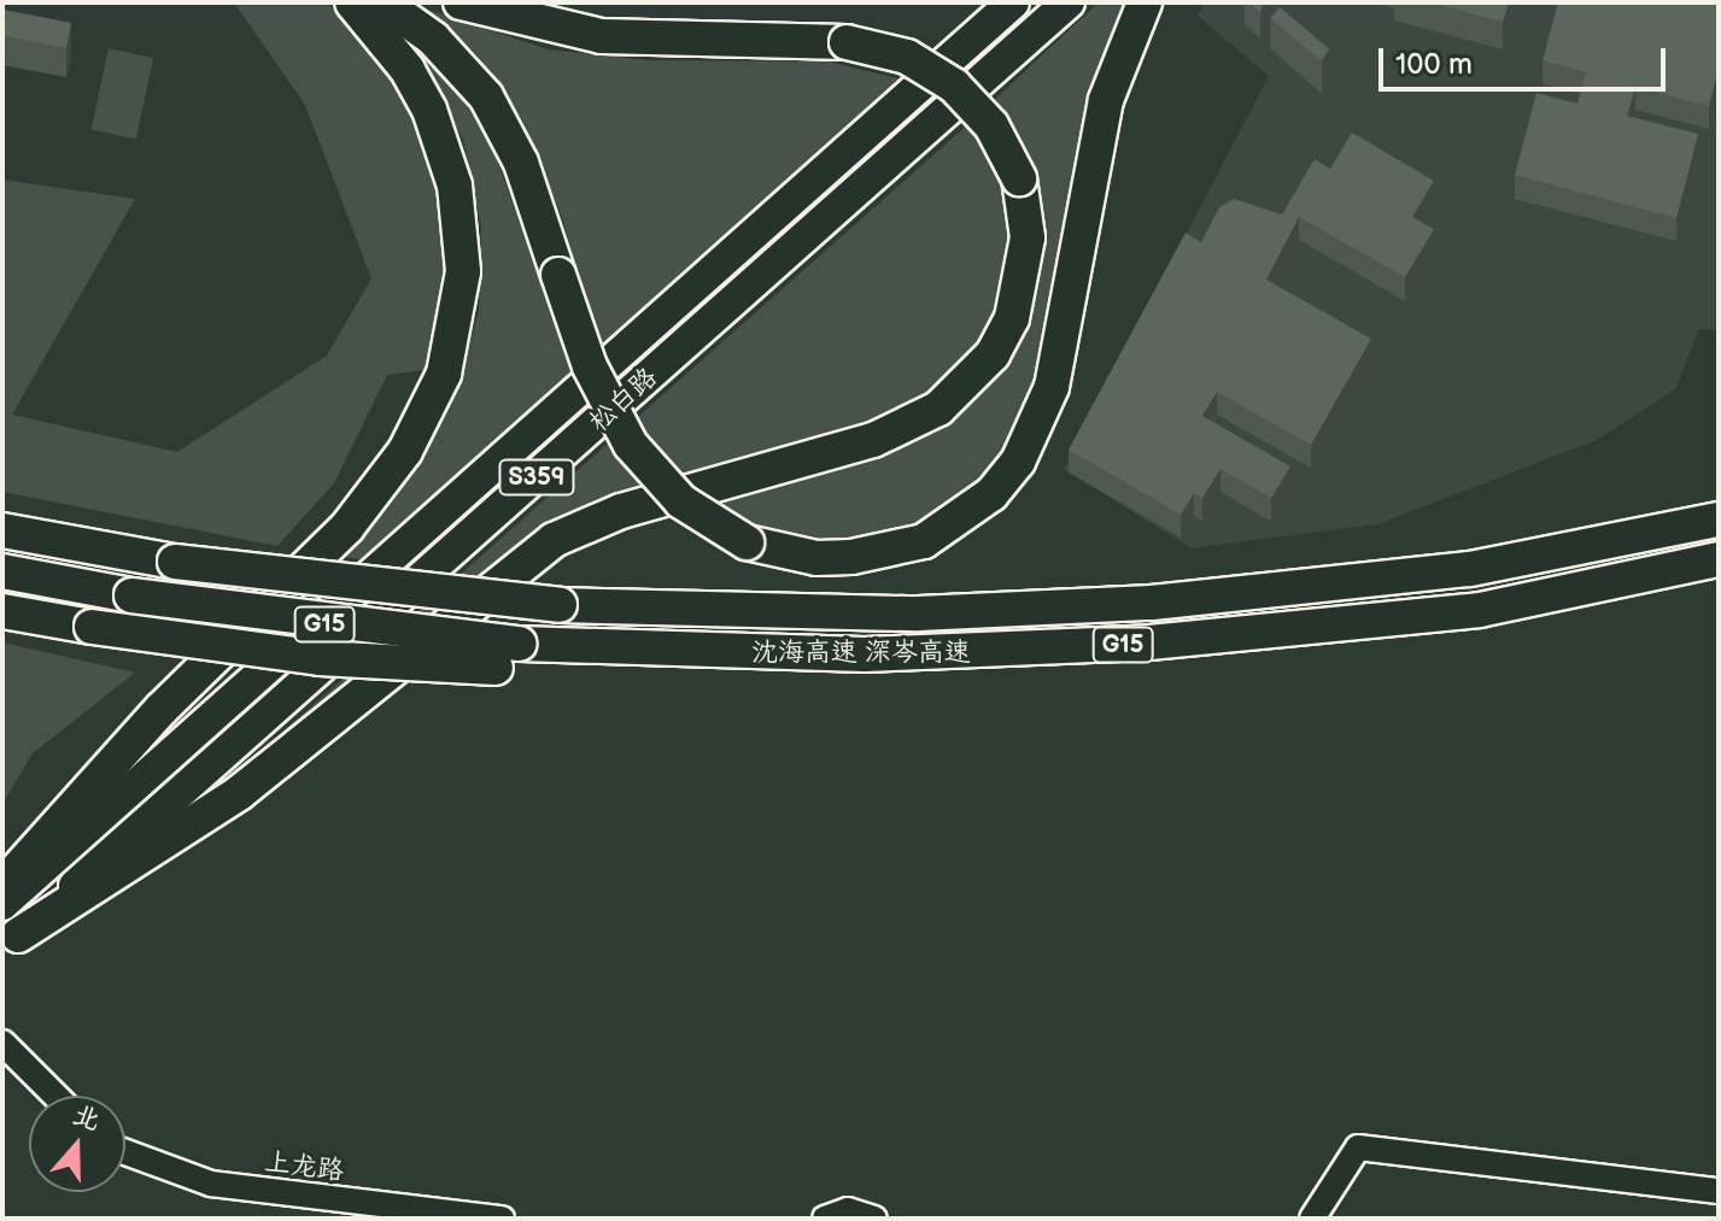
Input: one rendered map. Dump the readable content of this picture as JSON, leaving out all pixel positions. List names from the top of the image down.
{
  "streets": {
    "highway": ["G15", "沈海高速 深岑高速"],
    "main road": ["松白路", "S359"],
    "street": ["上龙路"]
  },
  "crossings": [
    ["G15", "沈海高速 深岑高速"]
  ],
  "scale_bar": "100 m",
  "north": "top"
}
